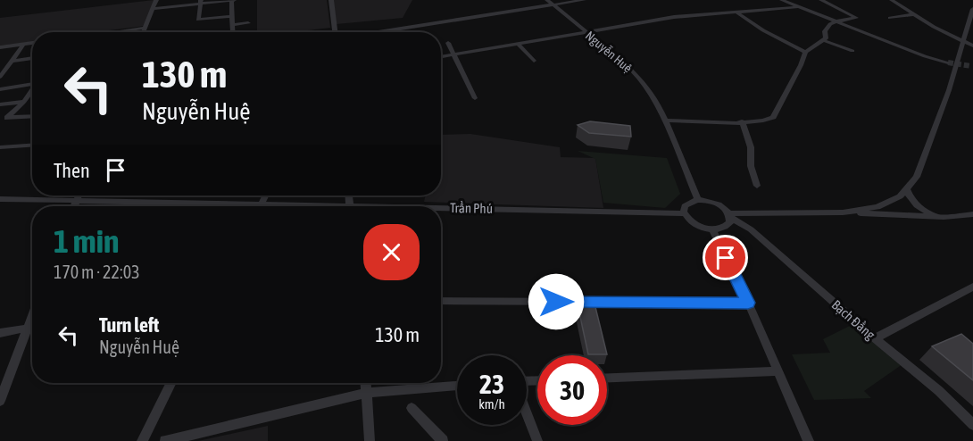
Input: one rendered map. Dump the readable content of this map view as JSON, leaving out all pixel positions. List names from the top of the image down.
{
  "streets": {
    "street": ["Nguyễn Huệ", "Trần Phú", "Bạch Đằng"]
  },
  "crossings": [
    ["Nguyễn Huệ", "Trần Phú"],
    ["Nguyễn Huệ", "Bạch Đằng"],
    ["Trần Phú", "Bạch Đằng"]
  ],
  "page": {
    "turn": ["130 m", "Nguyễn Huệ"],
    "then": "Then",
    "heading": ["1 min", "170 m · 22:03"],
    "list": [
      {
        "name": "Turn left",
        "note": "Nguyễn Huệ",
        "value": "130 m"
      }
    ],
    "speed": "23 km/h",
    "limit": "30"
  }
}
